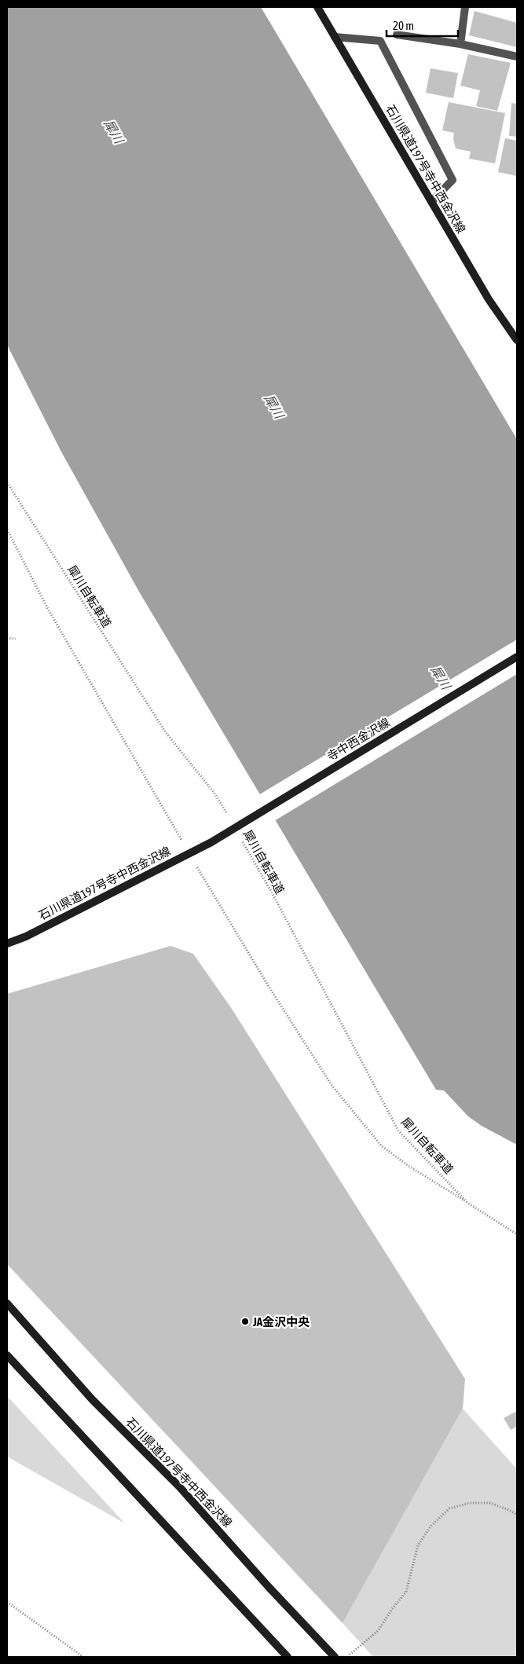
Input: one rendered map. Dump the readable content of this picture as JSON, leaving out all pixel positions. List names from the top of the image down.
{
  "streets": {
    "main road": ["石川県道197号寺中西金沢線", "寺中西金沢線"],
    "path": ["犀川自転車道"]
  },
  "crossings": [
    ["石川県道197号寺中西金沢線", "寺中西金沢線"]
  ],
  "water": ["犀川"],
  "places": ["JA金沢中央"],
  "scale_bar": "20 m"
}
